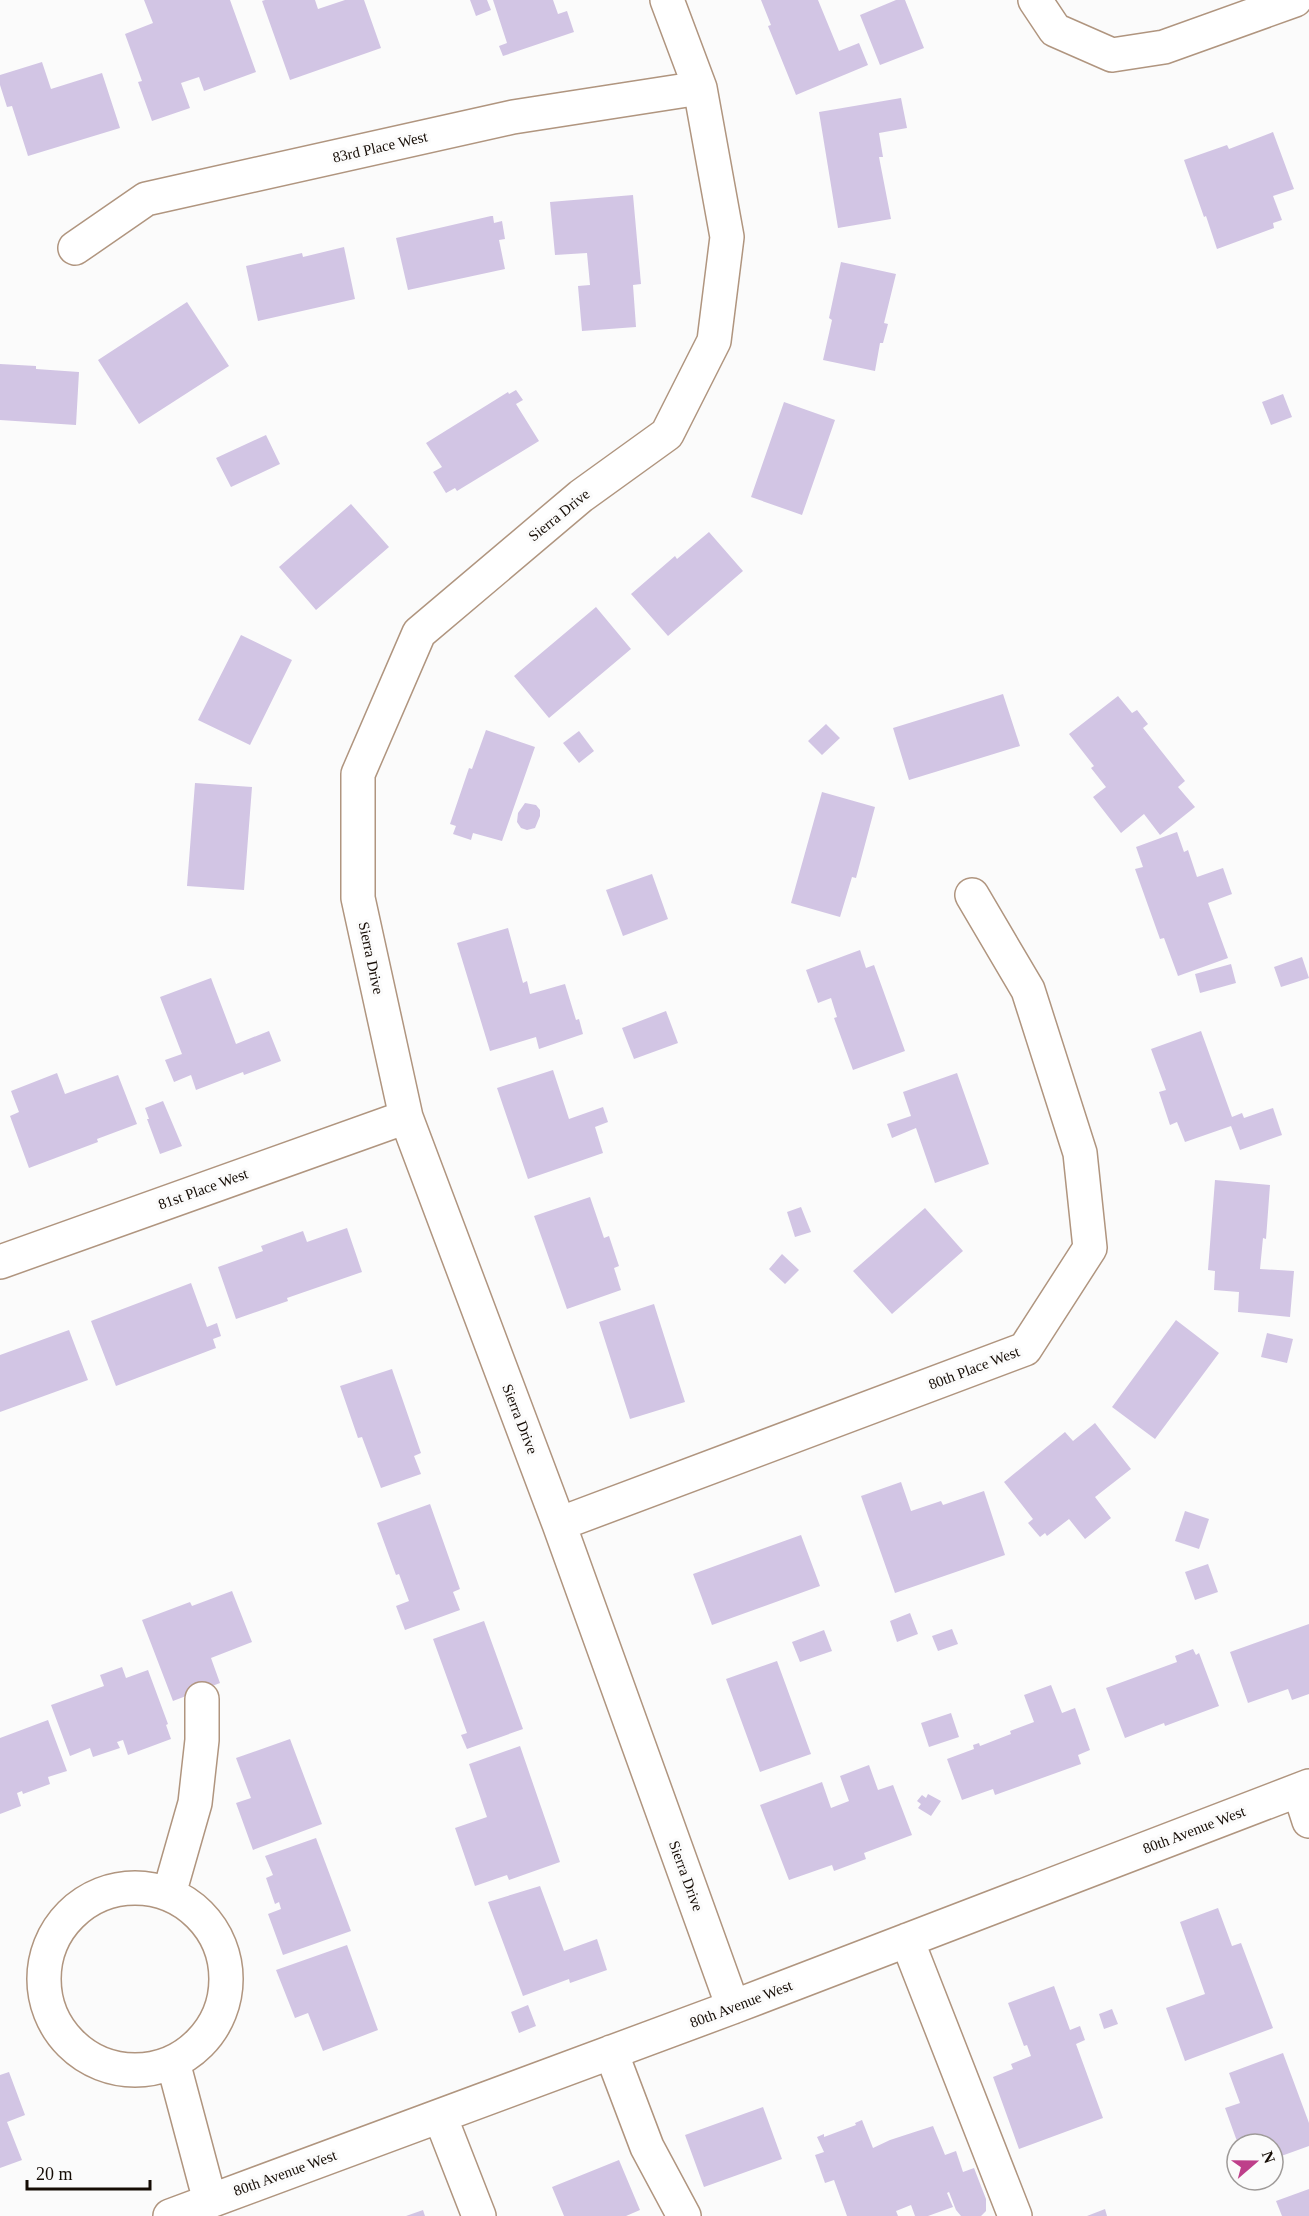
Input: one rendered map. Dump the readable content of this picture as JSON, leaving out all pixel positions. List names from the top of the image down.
{
  "streets": {
    "street": [
      "83rd Place West",
      "Sierra Drive",
      "81st Place West",
      "80th Place West",
      "80th Avenue West"
    ]
  },
  "crossings": [
    ["83rd Place West", "Sierra Drive"],
    ["Sierra Drive", "81st Place West"],
    ["Sierra Drive", "80th Place West"],
    ["Sierra Drive", "80th Avenue West"]
  ],
  "scale_bar": "20 m",
  "north": "right"
}
